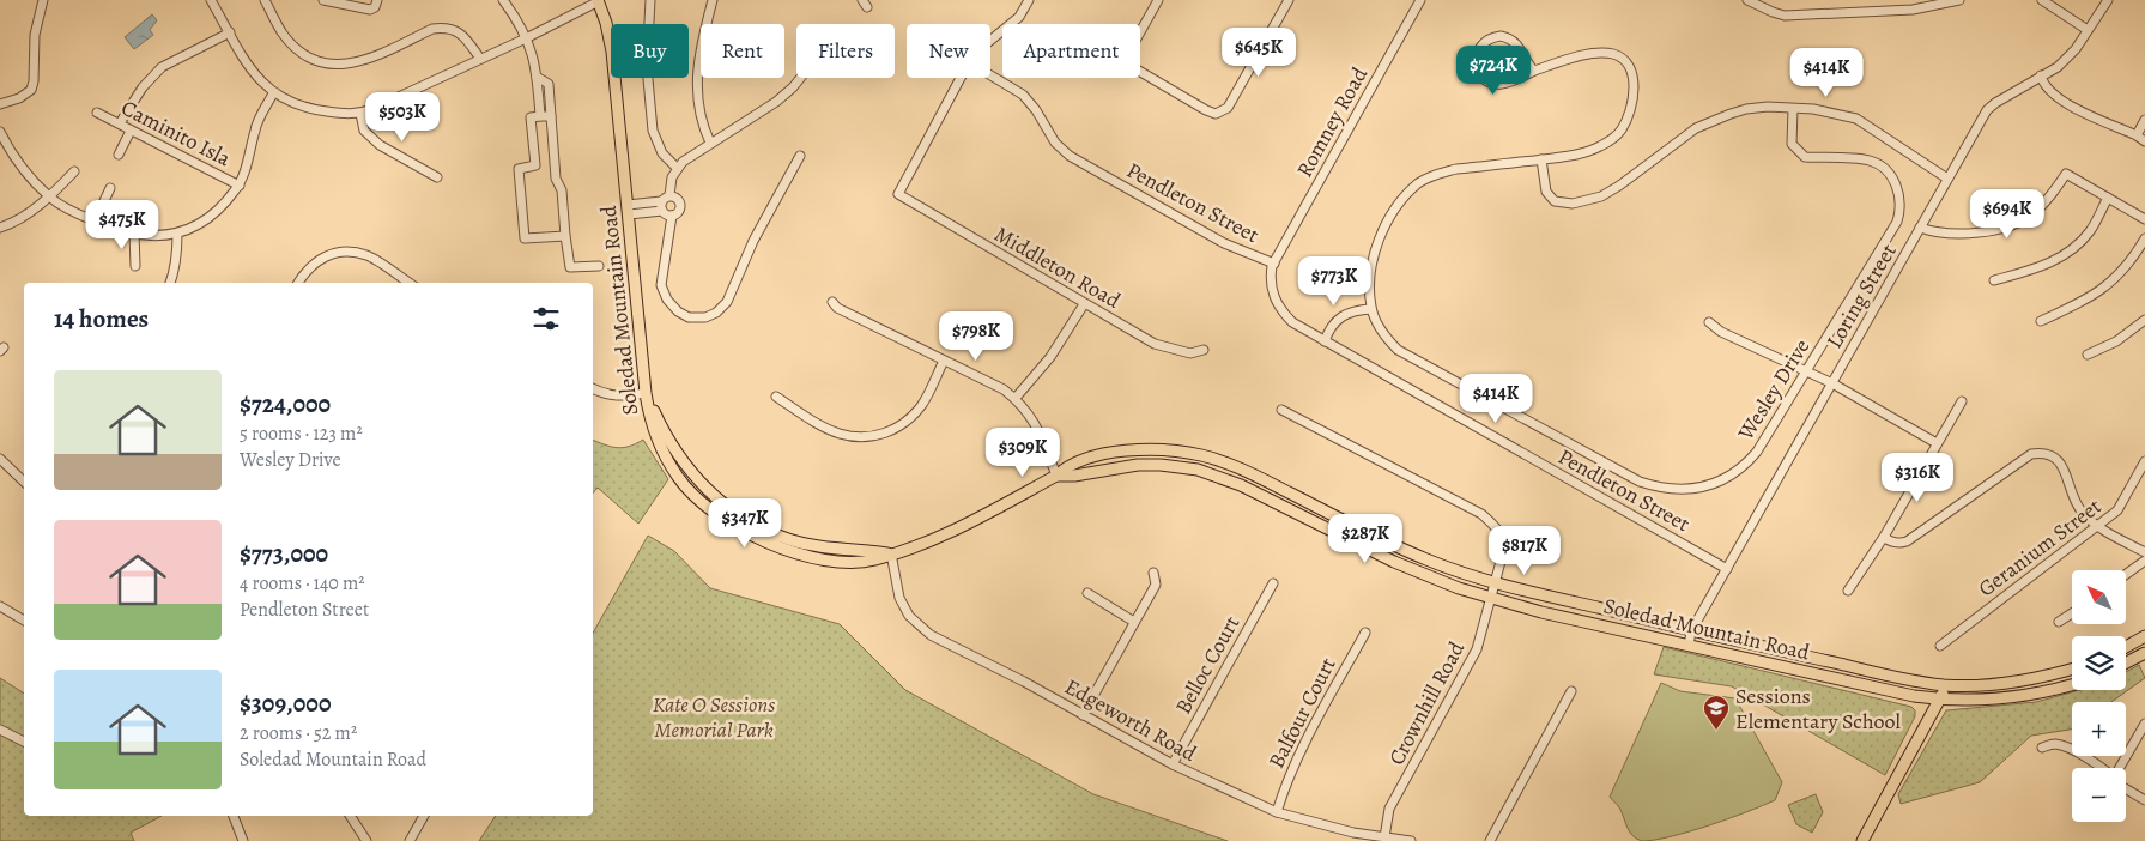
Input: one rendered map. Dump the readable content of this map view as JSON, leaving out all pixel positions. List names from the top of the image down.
{
  "streets": {
    "main road": ["Soledad Mountain Road"],
    "street": [
      "Romney Road",
      "Caminito Isla",
      "Pendleton Street",
      "Middleton Road",
      "Loring Street",
      "Wesley Drive",
      "Geranium Street",
      "Belloc Court",
      "Crownhill Road",
      "Balfour Court",
      "Edgeworth Road"
    ]
  },
  "crossings": [
    ["Romney Road", "Pendleton Street"],
    ["Pendleton Street", "Loring Street"],
    ["Loring Street", "Soledad Mountain Road"],
    ["Soledad Mountain Road", "Crownhill Road"],
    ["Soledad Mountain Road", "Edgeworth Road"],
    ["Belloc Court", "Edgeworth Road"],
    ["Crownhill Road", "Edgeworth Road"],
    ["Balfour Court", "Edgeworth Road"]
  ],
  "parks": ["Kate O Sessions Memorial Park"],
  "places": {
    "school or university": ["Sessions Elementary School"]
  },
  "north": "top left",
  "page": {
    "chip": [
      "Buy",
      "Rent",
      "Filters",
      "New",
      "Apartment"
    ],
    "price": [
      "$645K",
      "$724K",
      "$414K",
      "$503K",
      "$694K",
      "$475K",
      "$773K",
      "$798K",
      "$414K",
      "$309K",
      "$316K",
      "$347K",
      "$287K",
      "$817K"
    ],
    "heading": "14 homes",
    "list": [
      {
        "name": "$724,000",
        "note": "5 rooms · 123 m² · Wesley Drive"
      },
      {
        "name": "$773,000",
        "note": "4 rooms · 140 m² · Pendleton Street"
      },
      {
        "name": "$309,000",
        "note": "2 rooms · 52 m² · Soledad Mountain Road"
      }
    ],
    "map_buttons": ["+", "−"]
  }
}
